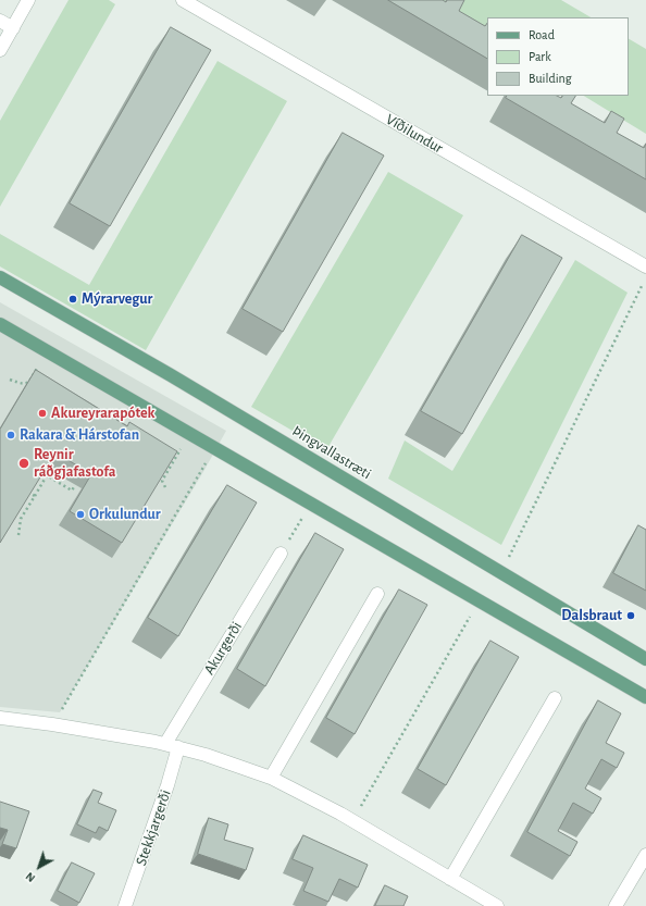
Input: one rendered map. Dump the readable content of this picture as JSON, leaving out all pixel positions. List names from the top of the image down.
{
  "streets": {
    "main road": ["Þingvallastræti"],
    "street": ["Víðilundur", "Akurgerði", "Stekkjargerði"]
  },
  "places": [
    "Mýrarvegur",
    "Akureyrarapótek",
    "Rakara & Hárstofan",
    "Reynir ráðgjafastofa",
    "Orkulundur",
    "Dalsbraut"
  ],
  "legend": ["Road", "Park", "Building"],
  "north": "bottom left"
}
